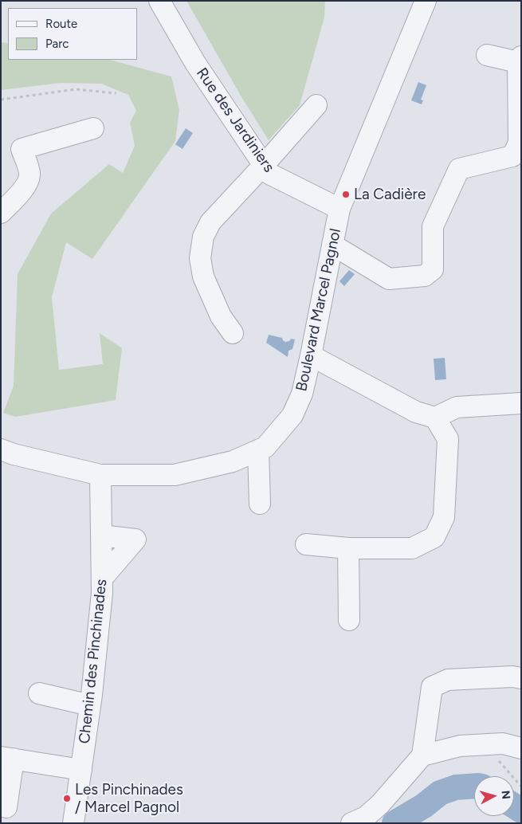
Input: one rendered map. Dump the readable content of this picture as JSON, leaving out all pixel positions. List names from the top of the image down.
{
  "streets": {
    "street": ["Rue des Jardiniers", "Boulevard Marcel Pagnol", "Chemin des Pinchinades"]
  },
  "crossings": [
    ["Rue des Jardiniers", "Boulevard Marcel Pagnol"],
    ["Boulevard Marcel Pagnol", "Chemin des Pinchinades"]
  ],
  "places": ["La Cadière", "Les Pinchinades / Marcel Pagnol"],
  "legend": ["Route", "Parc"],
  "north": "right"
}
